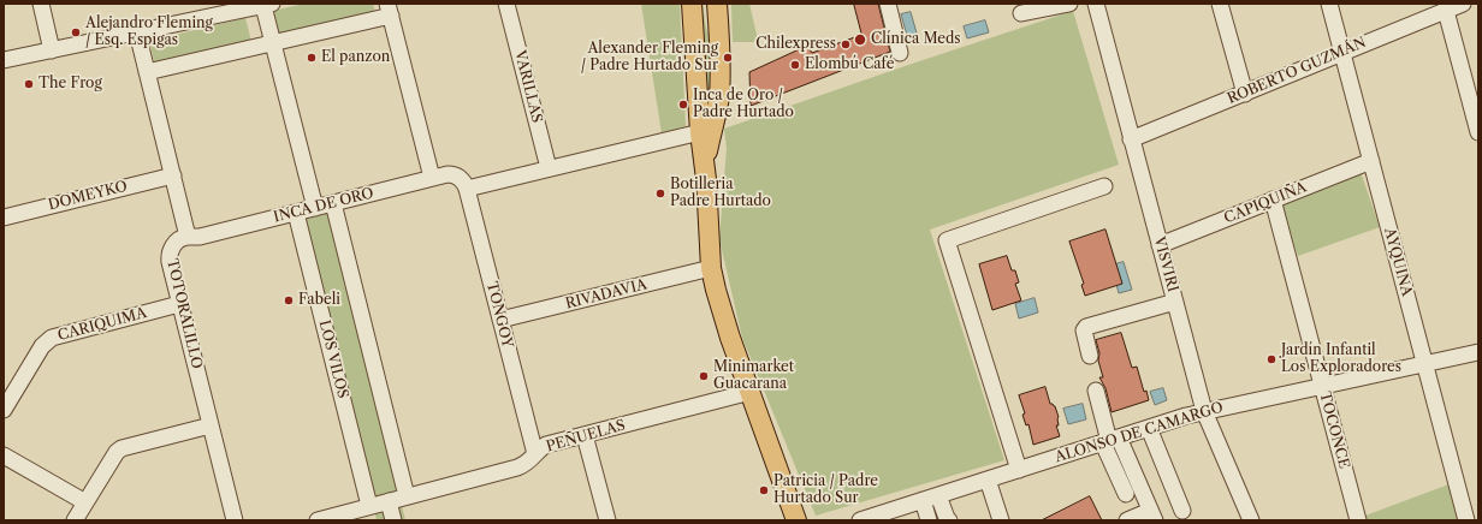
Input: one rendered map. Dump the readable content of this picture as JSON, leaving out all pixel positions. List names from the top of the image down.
{
  "streets": {
    "street": [
      "ROBERTO GUZMÁN",
      "VARILLAS",
      "DOMEYKO",
      "CAPIQUIÑA",
      "INCA DE ORO",
      "AYQUINA",
      "VISVIRI",
      "RIVADAVIA",
      "TOTORALILLO",
      "TONGOY",
      "CARIQUIMA",
      "LOS VILOS",
      "TOCONCE",
      "ALONSO DE CAMARGO",
      "PEÑUELAS"
    ]
  },
  "crossings": [
    ["ROBERTO GUZMÁN", "AYQUINA"],
    ["ROBERTO GUZMÁN", "VISVIRI"],
    ["VARILLAS", "INCA DE ORO"],
    ["CAPIQUIÑA", "AYQUINA"],
    ["CAPIQUIÑA", "VISVIRI"],
    ["CAPIQUIÑA", "TOCONCE"],
    ["INCA DE ORO", "TOTORALILLO"],
    ["INCA DE ORO", "TONGOY"],
    ["INCA DE ORO", "LOS VILOS"],
    ["AYQUINA", "ALONSO DE CAMARGO"],
    ["VISVIRI", "ALONSO DE CAMARGO"],
    ["RIVADAVIA", "TONGOY"],
    ["TOTORALILLO", "CARIQUIMA"],
    ["TONGOY", "PEÑUELAS"],
    ["LOS VILOS", "PEÑUELAS"],
    ["TOCONCE", "ALONSO DE CAMARGO"]
  ],
  "places": [
    "Alejandro Fleming / Esq. Espigas",
    "Clínica Meds",
    "Chilexpress",
    "El panzon",
    "Alexander Fleming / Padre Hurtado Sur",
    "Elombú Café",
    "The Frog",
    "Inca de Oro / Padre Hurtado",
    "Botilleria Padre Hurtado",
    "Fabeli",
    "Jardín Infantil Los Exploradores",
    "Minimarket Guacarana",
    "Patricia / Padre Hurtado Sur"
  ]
}
